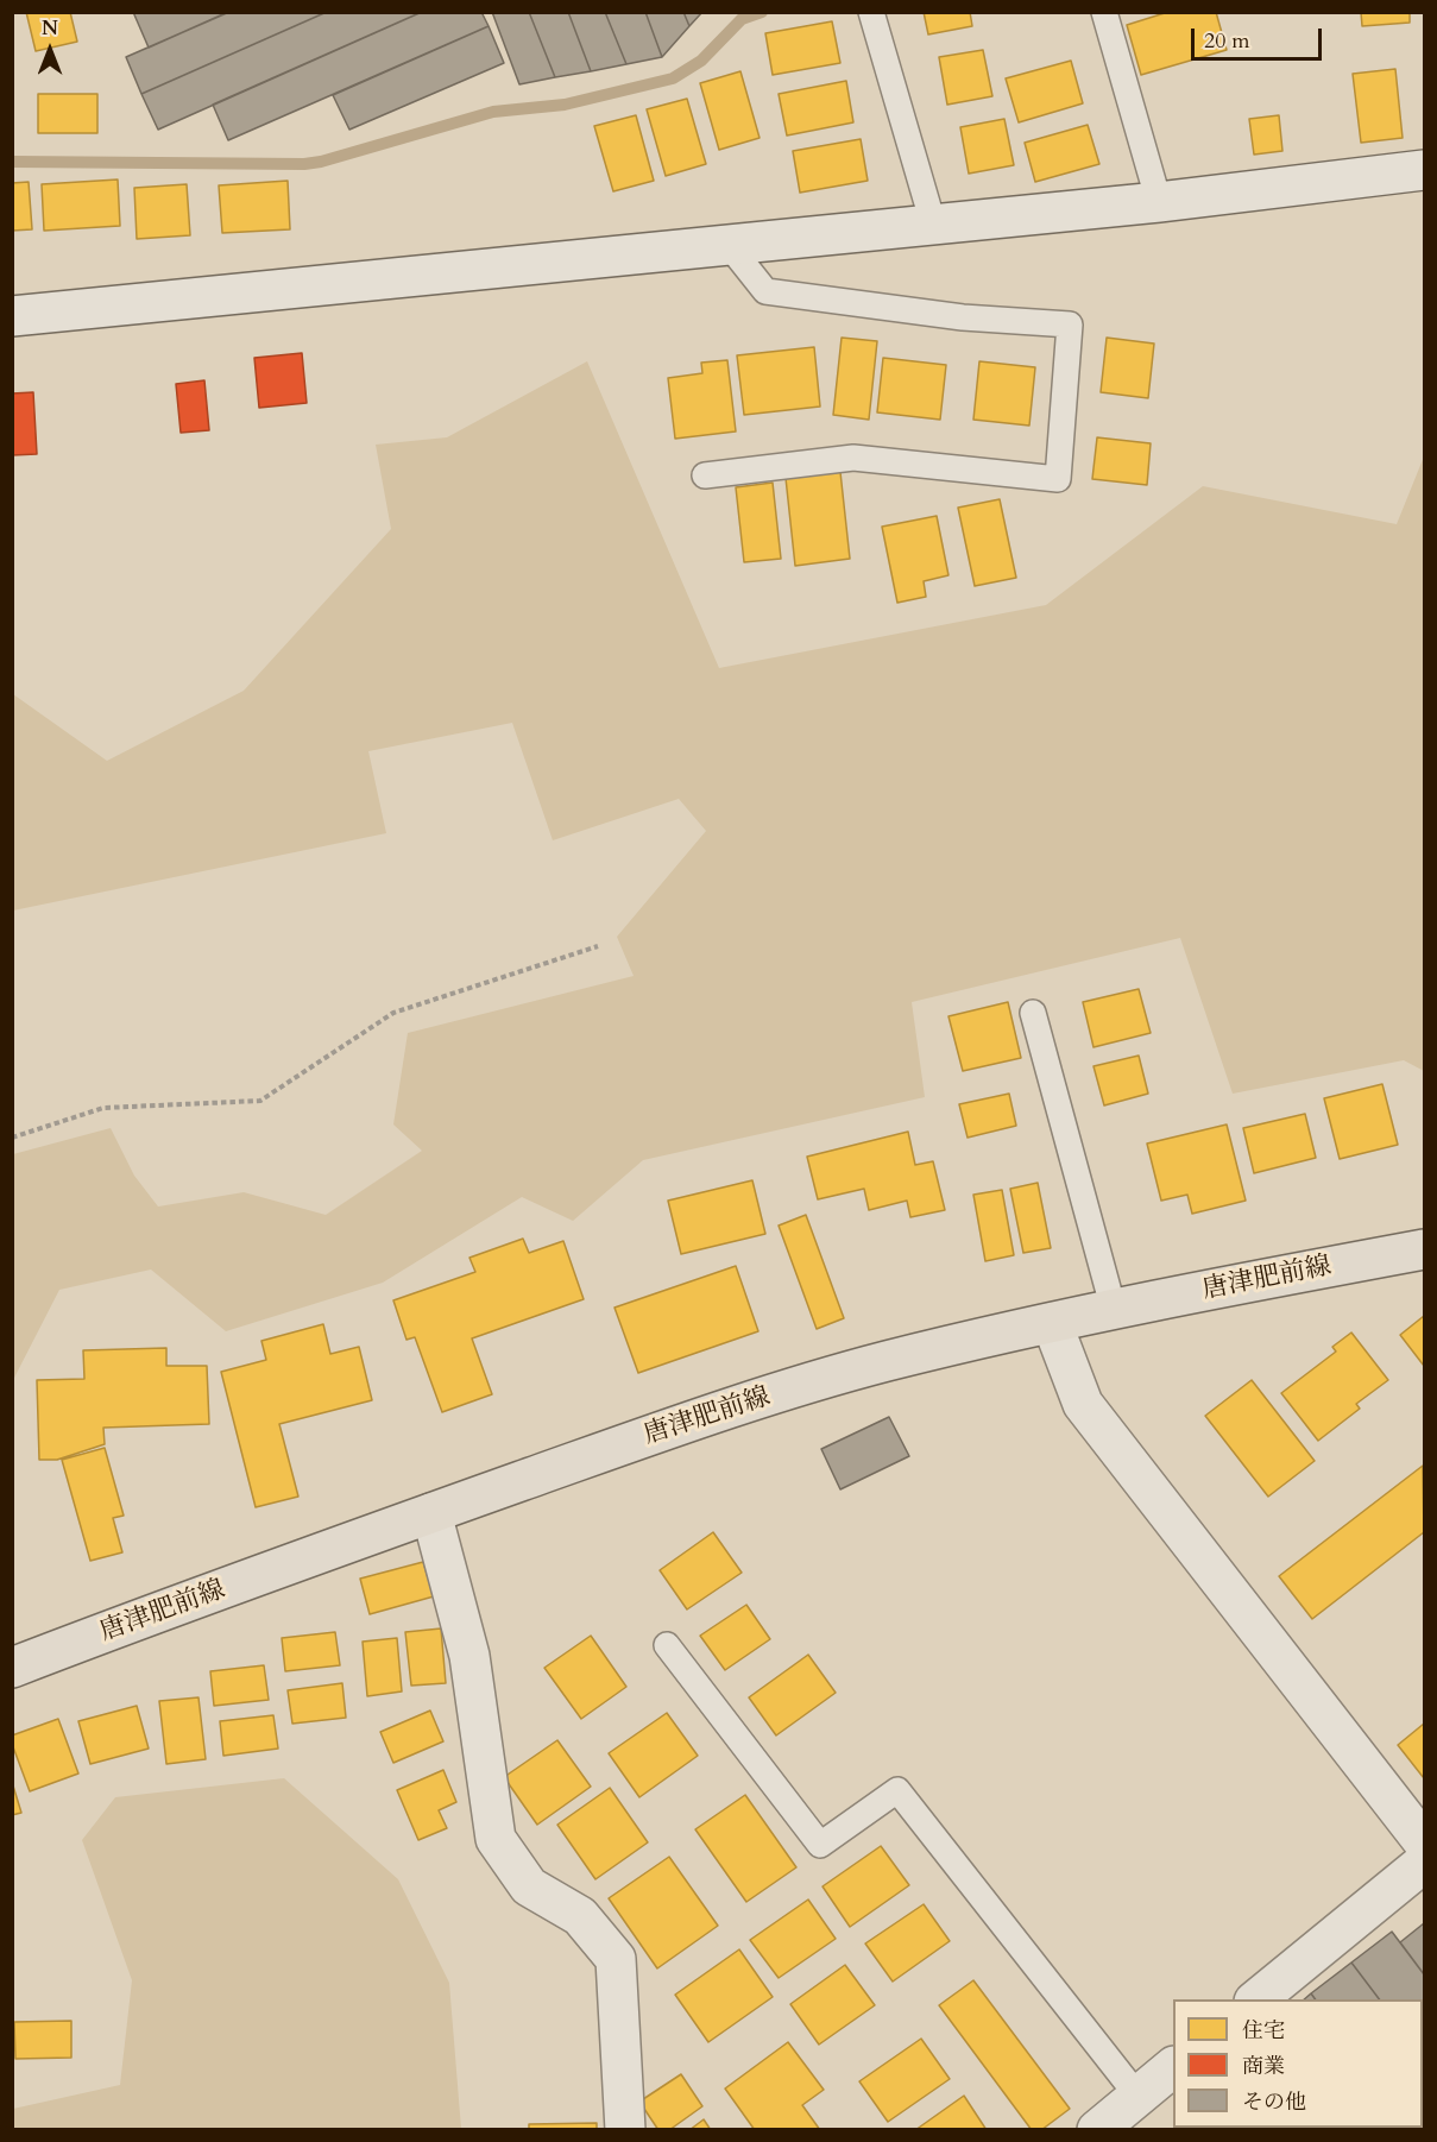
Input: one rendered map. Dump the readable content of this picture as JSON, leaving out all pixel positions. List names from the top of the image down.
{
  "streets": {
    "main road": ["唐津肥前線"]
  },
  "legend": ["住宅", "商業", "その他"],
  "scale_bar": "20 m",
  "north": "top"
}
